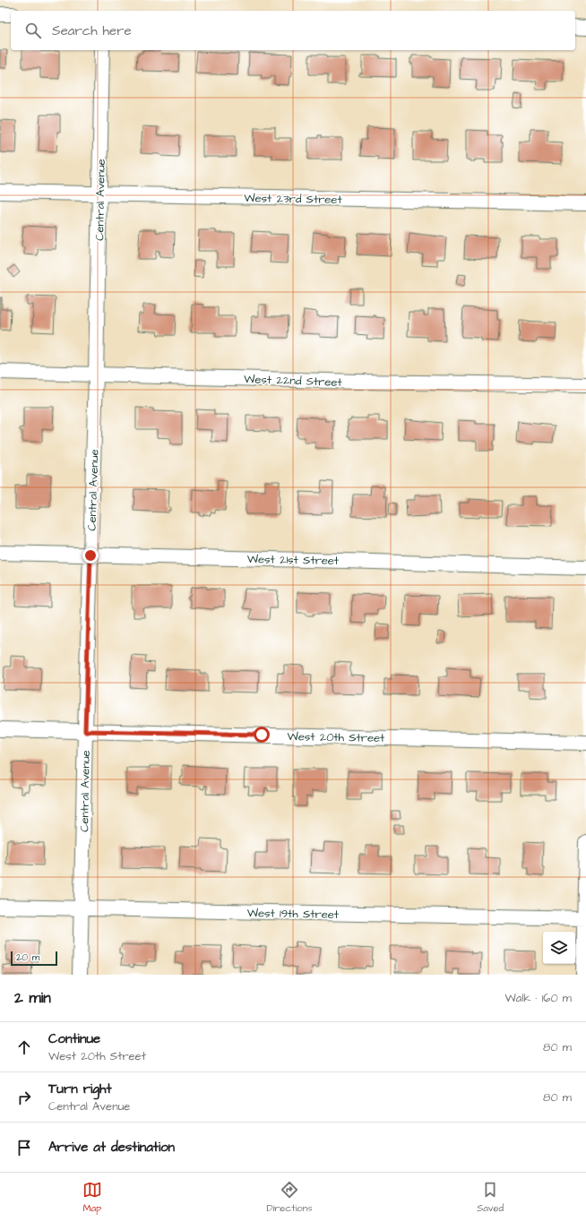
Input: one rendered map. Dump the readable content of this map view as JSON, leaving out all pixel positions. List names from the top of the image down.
{
  "streets": {
    "street": [
      "West 23rd Street",
      "Central Avenue",
      "West 22nd Street",
      "West 21st Street",
      "West 20th Street",
      "West 19th Street"
    ]
  },
  "crossings": [
    ["West 23rd Street", "Central Avenue"],
    ["Central Avenue", "West 22nd Street"],
    ["Central Avenue", "West 21st Street"],
    ["Central Avenue", "West 20th Street"],
    ["Central Avenue", "West 19th Street"]
  ],
  "scale_bar": "20 m",
  "page": {
    "search": "Search here",
    "scale": "20 m",
    "heading": ["2 min", "Walk · 160 m"],
    "list": [
      ["Continue", "West 20th Street", "80 m"],
      ["Turn right", "Central Avenue", "80 m"],
      "Arrive at destination"
    ],
    "nav": ["Map", "Directions", "Saved"]
  }
}
